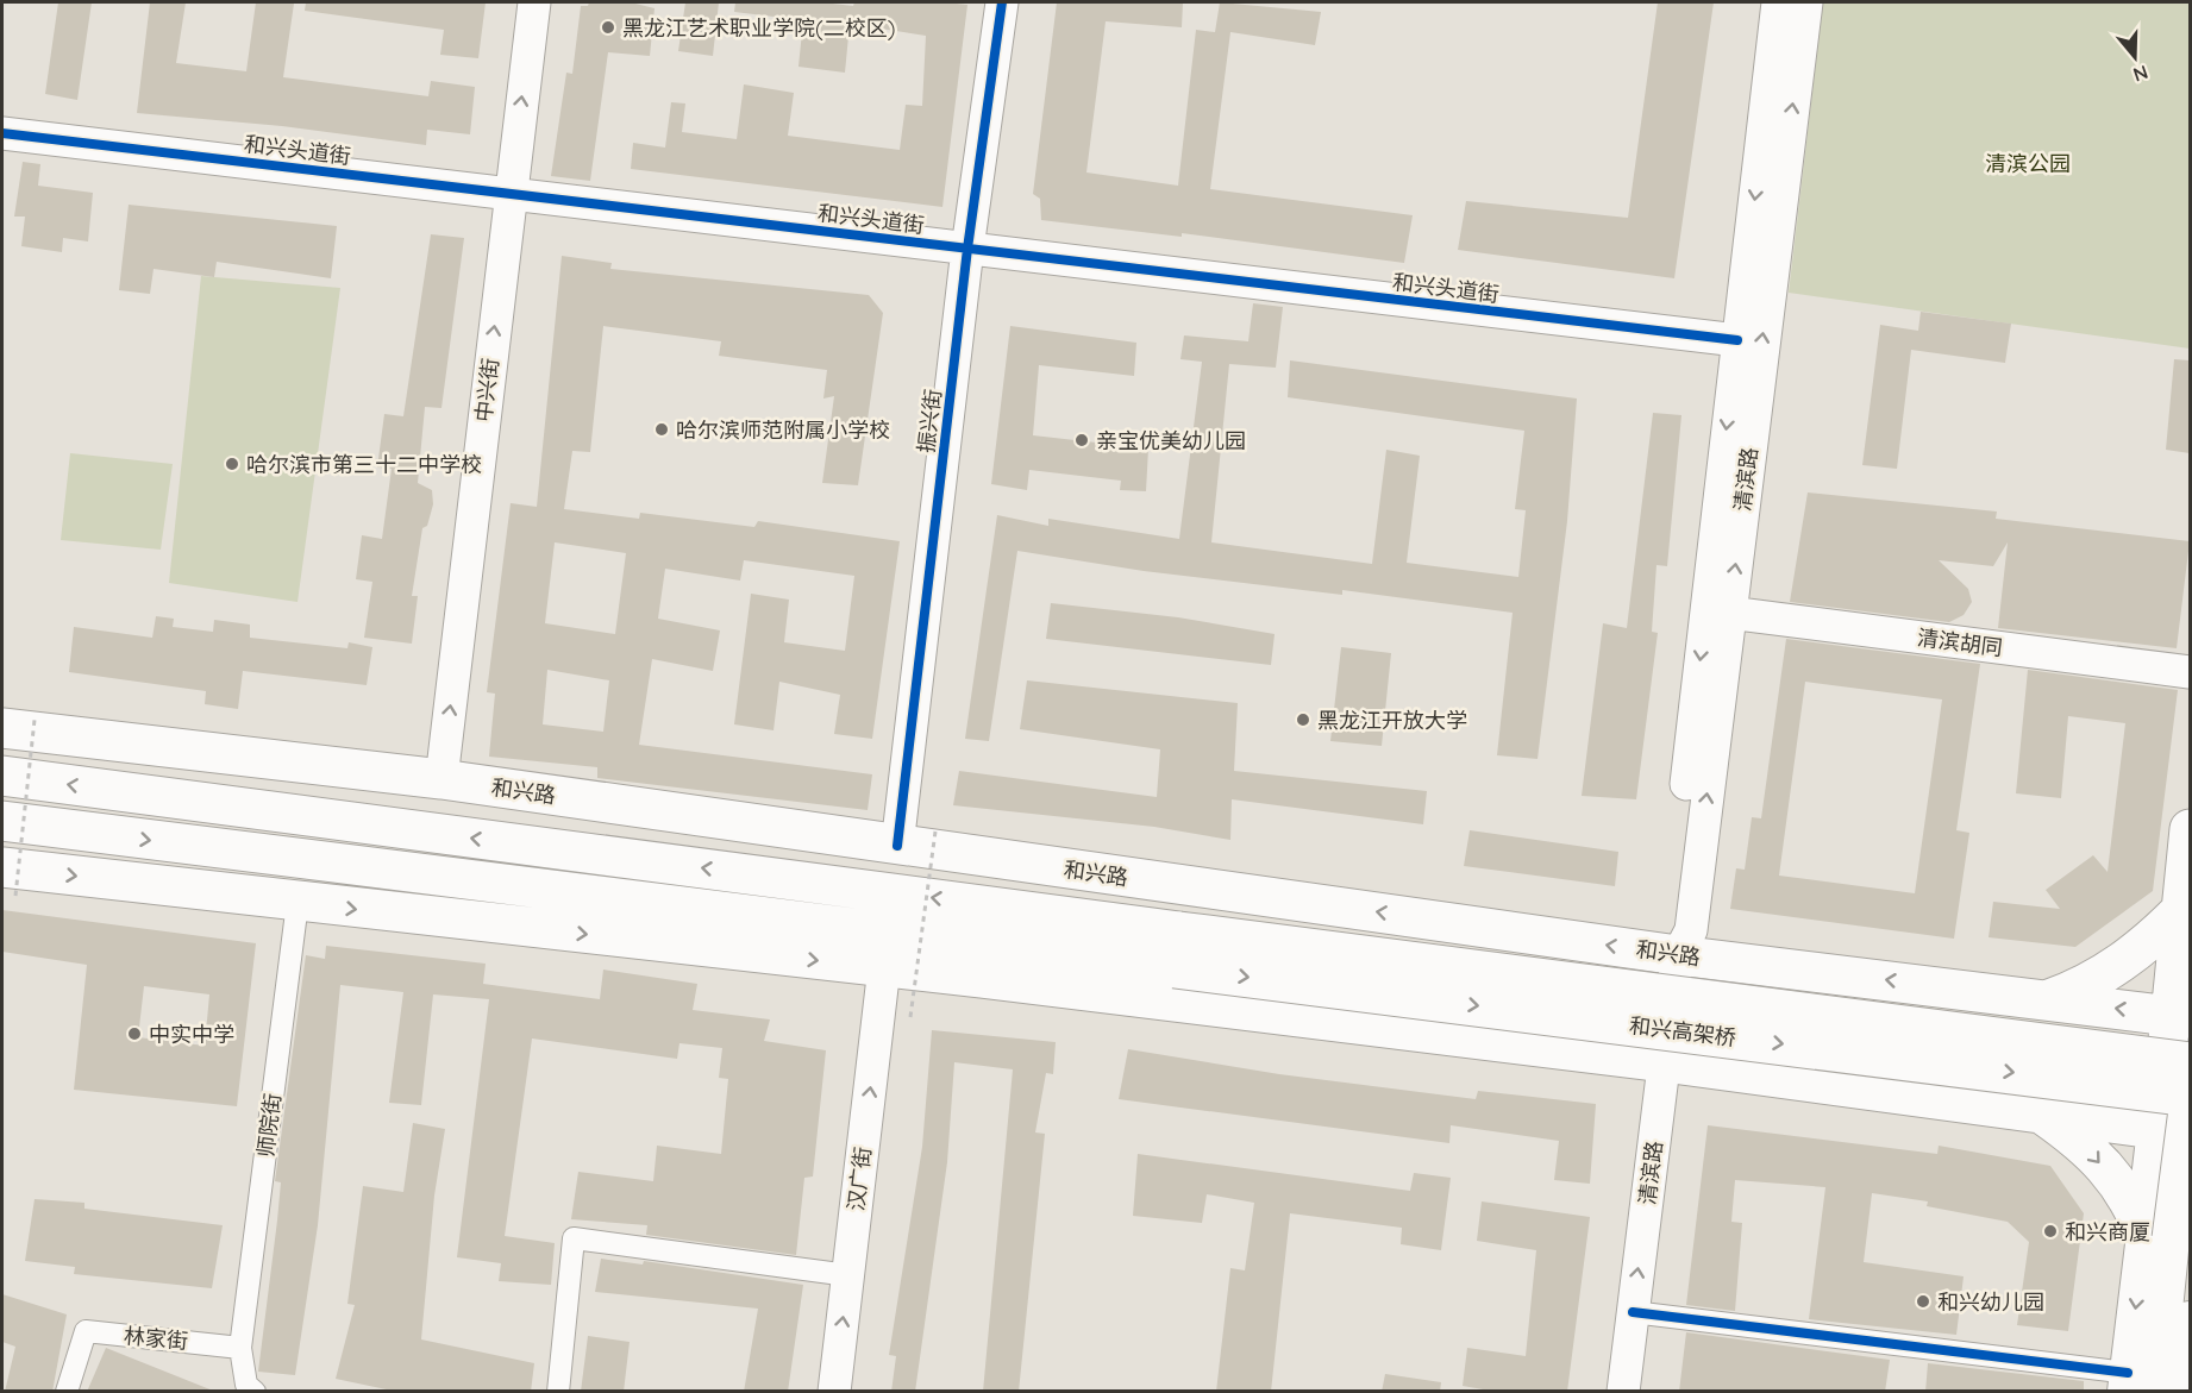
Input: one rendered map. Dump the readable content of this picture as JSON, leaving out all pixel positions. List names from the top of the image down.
{
  "streets": {
    "highway": ["和兴路", "和兴高架桥"],
    "street": [
      "和兴头道街",
      "中兴街",
      "振兴街",
      "清滨路",
      "清滨胡同",
      "师院街",
      "汉广街",
      "林家街"
    ]
  },
  "crossings": [
    ["和兴头道街", "中兴街"],
    ["和兴头道街", "振兴街"],
    ["和兴头道街", "清滨路"],
    ["中兴街", "和兴路"],
    ["振兴街", "和兴路"],
    ["清滨路", "清滨胡同"],
    ["清滨路", "和兴路"],
    ["师院街", "林家街"]
  ],
  "one_way": ["中兴街", "汉广街"],
  "parks": ["清滨公园"],
  "places": [
    "黑龙江艺术职业学院(二校区)",
    "哈尔滨师范附属小学校",
    "亲宝优美幼儿园",
    "哈尔滨市第三十二中学校",
    "黑龙江开放大学",
    "中实中学",
    "和兴商厦",
    "和兴幼儿园"
  ],
  "north": "bottom"
}
